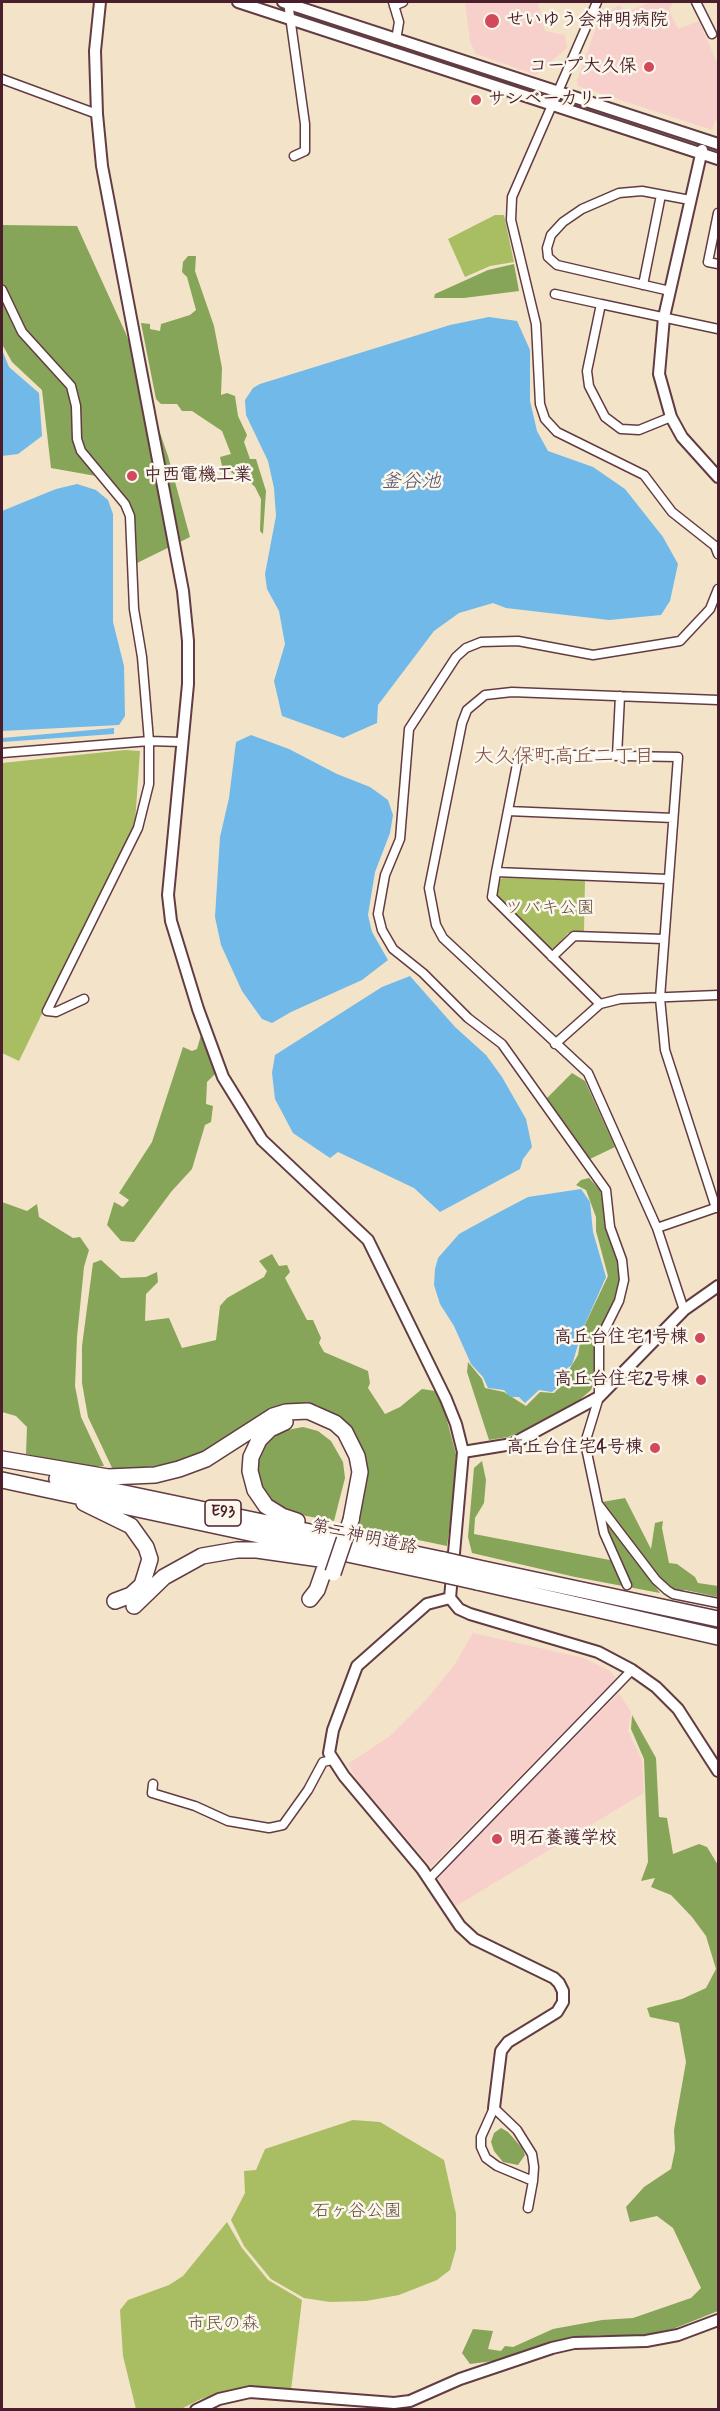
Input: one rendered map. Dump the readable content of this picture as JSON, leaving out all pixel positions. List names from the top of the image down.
{
  "streets": {
    "highway": ["E93", "第二神明道路"]
  },
  "districts": ["大久保町高丘二丁目"],
  "water": ["釜谷池"],
  "parks": ["ツバキ公園", "石ヶ谷公園", "市民の森"],
  "places": [
    "せいゆう会神明病院",
    "コープ大久保",
    "サンベーカリー",
    "中西電機工業",
    "高丘台住宅1号棟",
    "高丘台住宅2号棟",
    "高丘台住宅4号棟",
    "明石養護学校"
  ]
}
